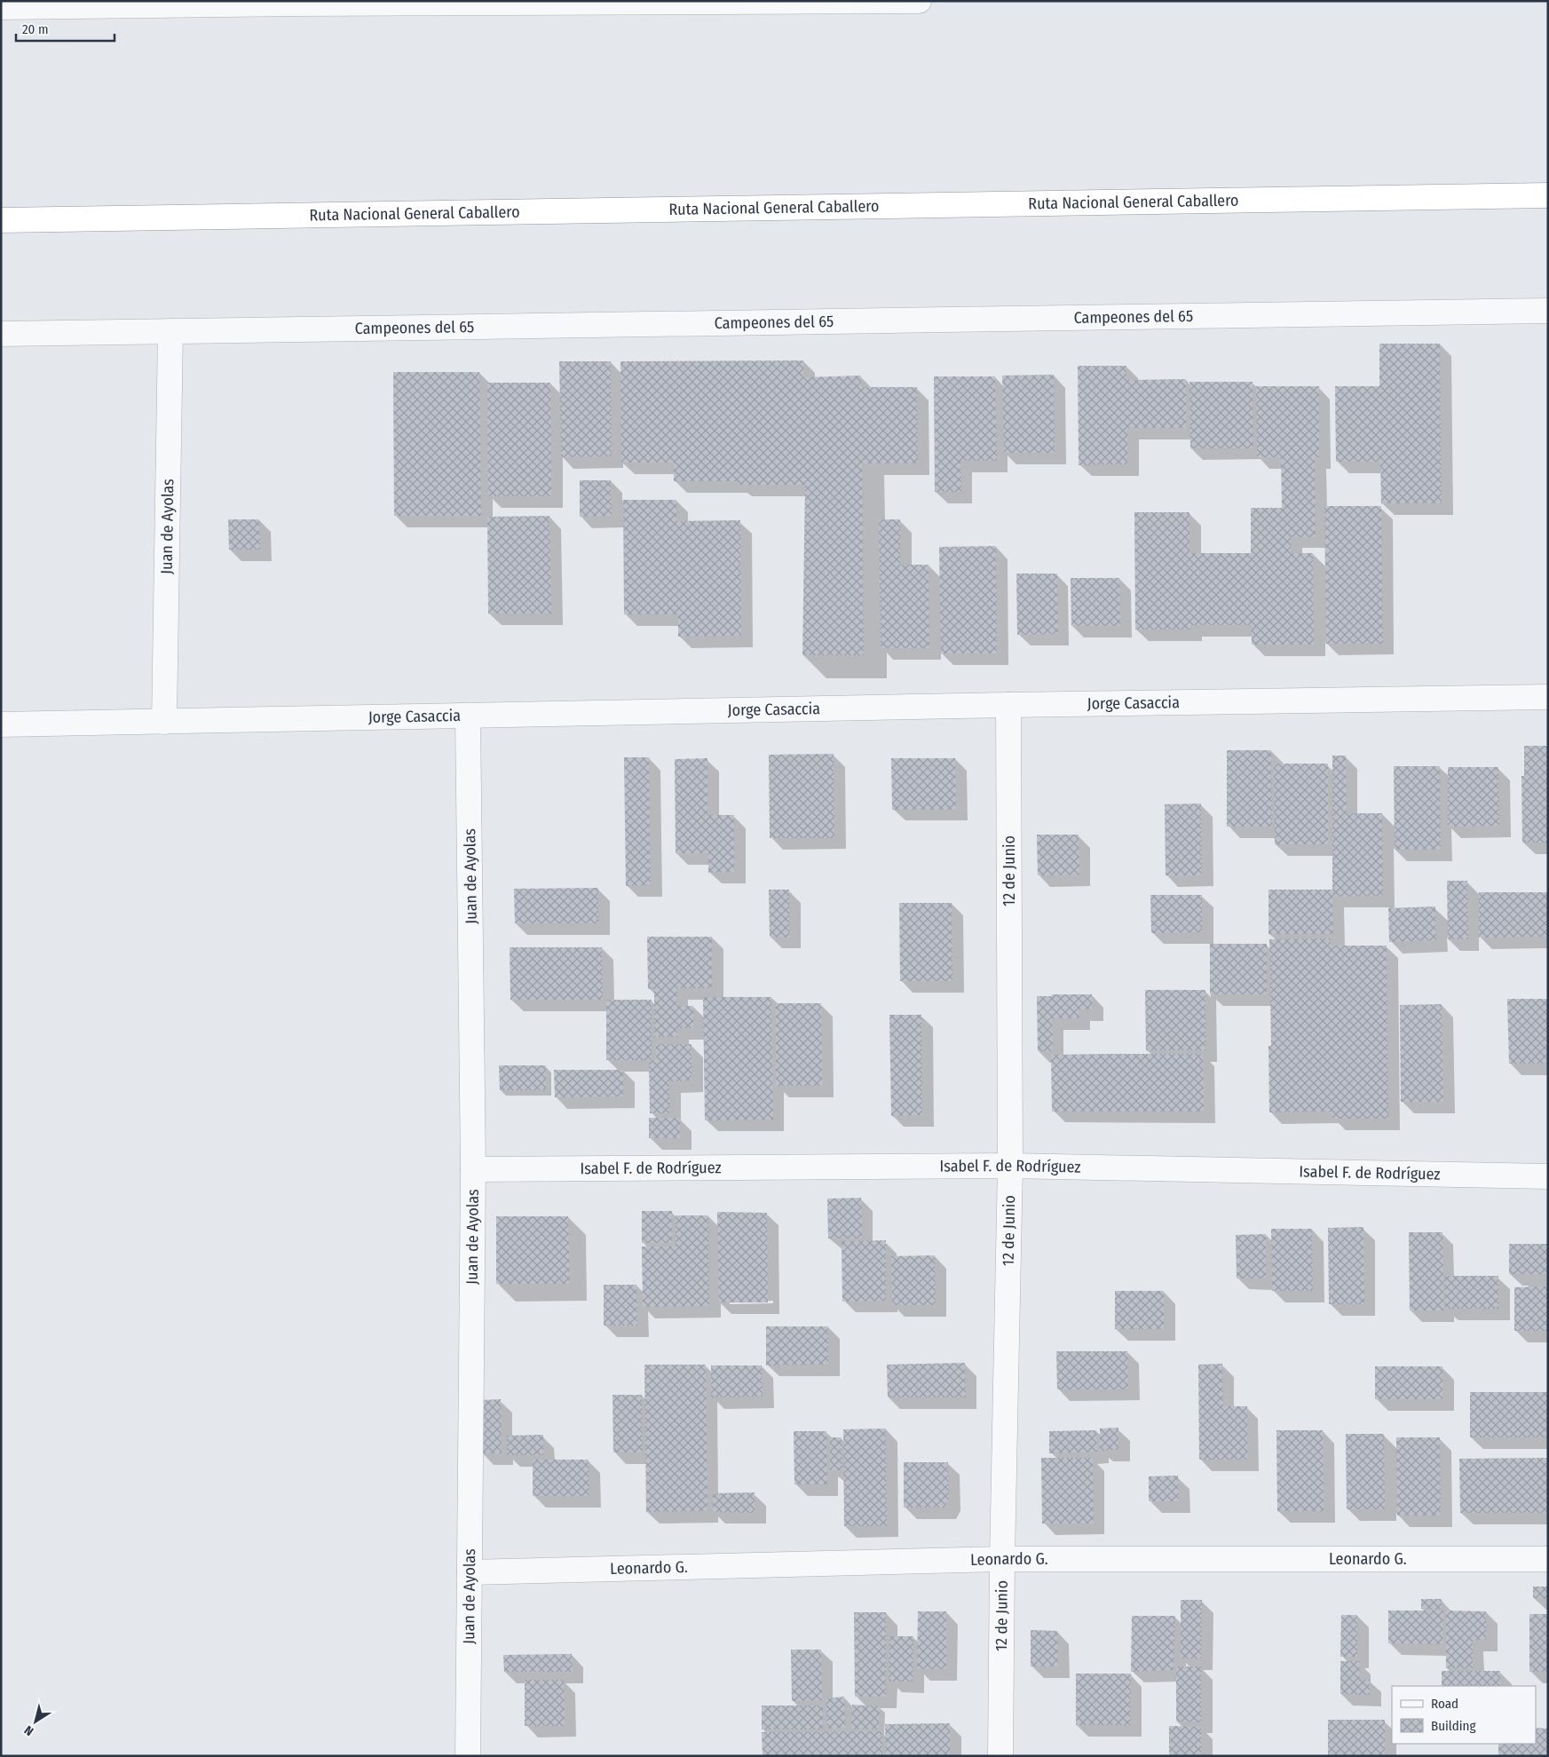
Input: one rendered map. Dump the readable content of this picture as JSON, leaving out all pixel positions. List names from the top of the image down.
{
  "streets": {
    "highway": ["Ruta Nacional General Caballero"],
    "street": [
      "Campeones del 65",
      "Juan de Ayolas",
      "Jorge Casaccia",
      "12 de Junio",
      "Isabel F. de Rodríguez",
      "Leonardo G."
    ]
  },
  "crossings": [
    ["Campeones del 65", "Juan de Ayolas"],
    ["Juan de Ayolas", "Jorge Casaccia"],
    ["Juan de Ayolas", "Isabel F. de Rodríguez"],
    ["Juan de Ayolas", "Leonardo G."],
    ["Jorge Casaccia", "12 de Junio"],
    ["12 de Junio", "Isabel F. de Rodríguez"],
    ["12 de Junio", "Leonardo G."]
  ],
  "legend": ["Road", "Building"],
  "scale_bar": "20 m",
  "north": "bottom left"
}
